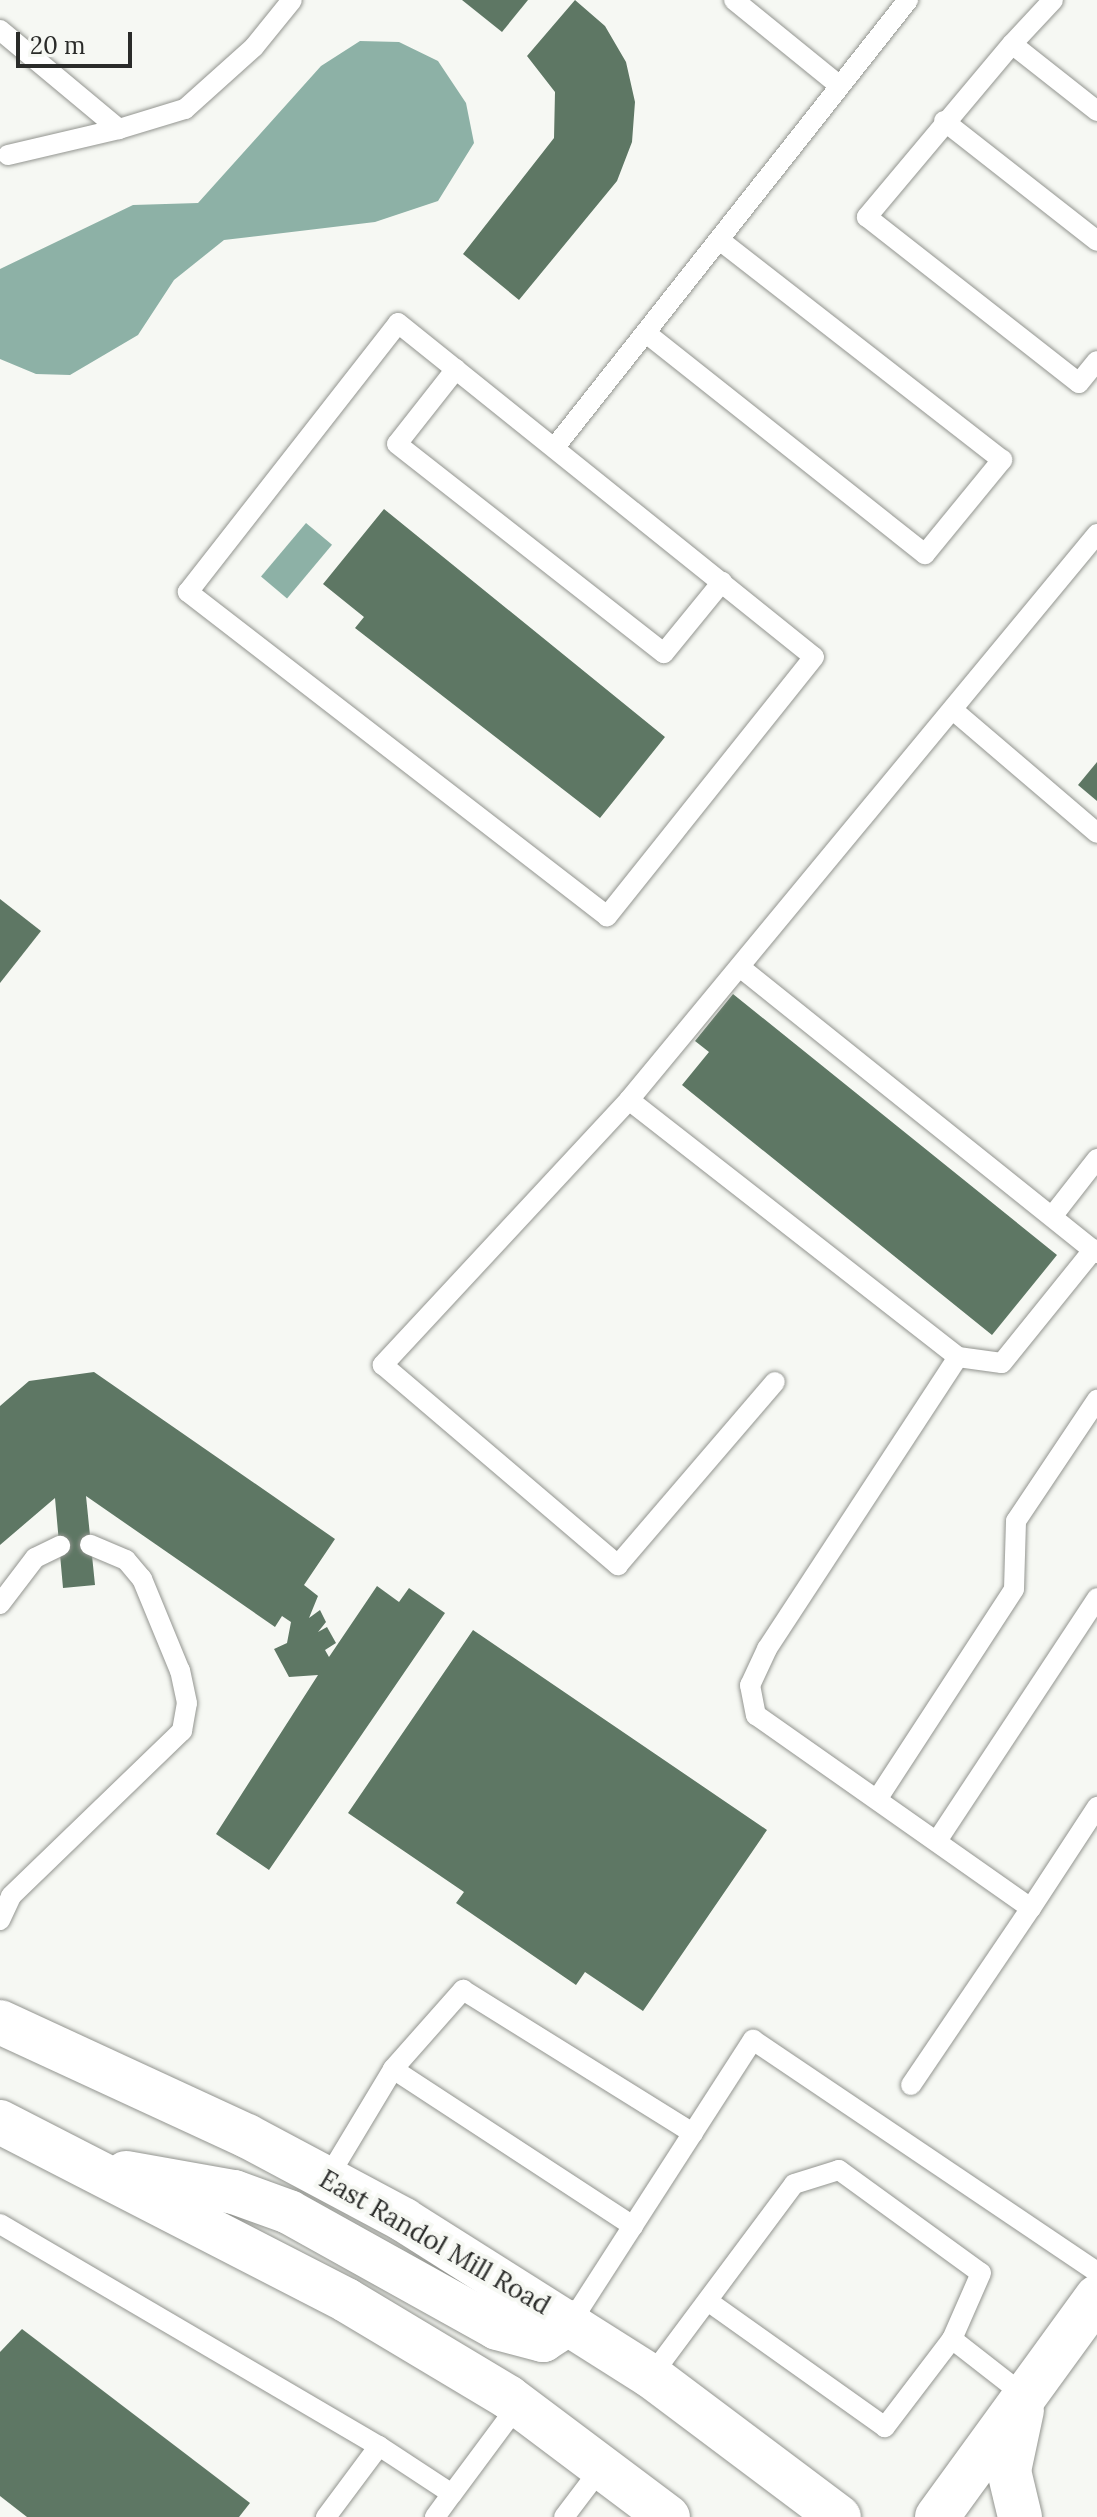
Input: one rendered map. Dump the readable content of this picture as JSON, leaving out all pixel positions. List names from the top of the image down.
{
  "streets": {
    "main road": ["East Randol Mill Road"]
  },
  "scale_bar": "20 m"
}
